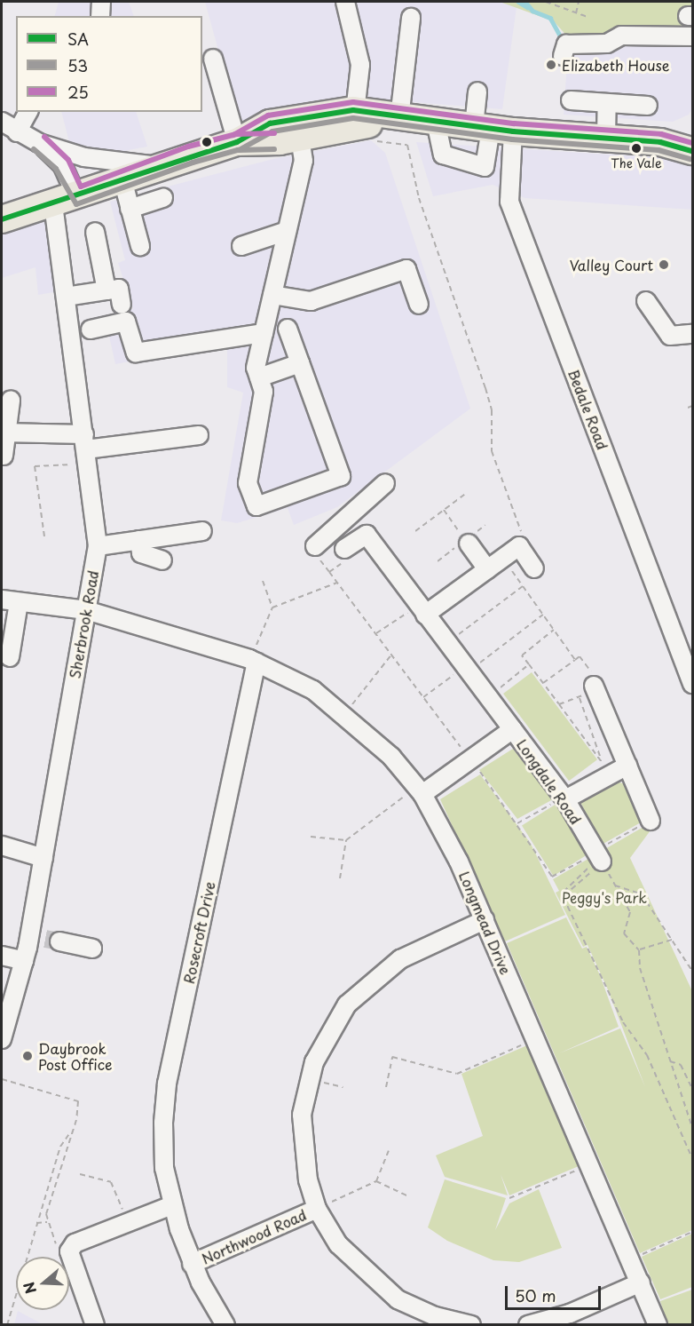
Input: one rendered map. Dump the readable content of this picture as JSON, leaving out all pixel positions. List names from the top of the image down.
{
  "streets": {
    "street": [
      "Bedale Road",
      "Sherbrook Road",
      "Longdale Road",
      "Longmead Drive",
      "Rosecroft Drive",
      "Northwood Road"
    ]
  },
  "crossings": [
    ["Sherbrook Road", "Longmead Drive"],
    ["Longdale Road", "Longmead Drive"],
    ["Longmead Drive", "Rosecroft Drive"],
    ["Rosecroft Drive", "Northwood Road"]
  ],
  "parks": ["Peggy's Park"],
  "places": [
    "Elizabeth House",
    "The Vale",
    "Valley Court",
    "Daybrook Post Office"
  ],
  "lines": ["transit line 25", "transit line SA", "transit line 53"],
  "legend": ["SA", "53", "25"],
  "scale_bar": "50 m",
  "north": "left"
}
